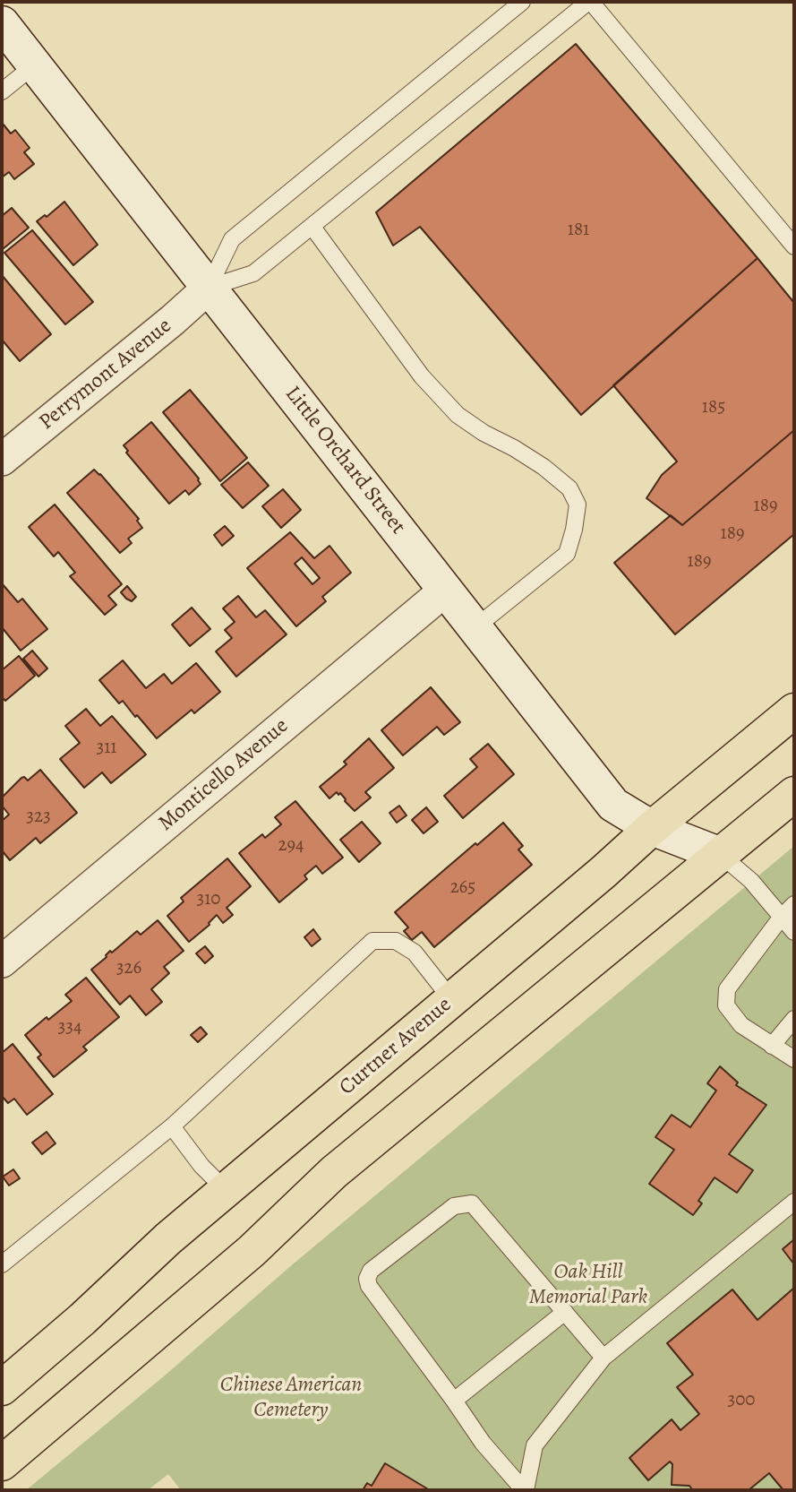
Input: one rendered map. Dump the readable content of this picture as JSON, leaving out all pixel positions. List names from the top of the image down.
{
  "streets": {
    "main road": ["Curtner Avenue"],
    "street": ["Perrymont Avenue", "Little Orchard Street", "Monticello Avenue"]
  },
  "crossings": [
    ["Perrymont Avenue", "Little Orchard Street"],
    ["Little Orchard Street", "Monticello Avenue"],
    ["Little Orchard Street", "Curtner Avenue"]
  ],
  "parks": ["Oak Hill Memorial Park", "Chinese American Cemetery"],
  "house_numbers": [
    "181",
    "185",
    "189",
    "189",
    "189",
    "311",
    "323",
    "294",
    "265",
    "310",
    "326",
    "334",
    "300"
  ]
}
